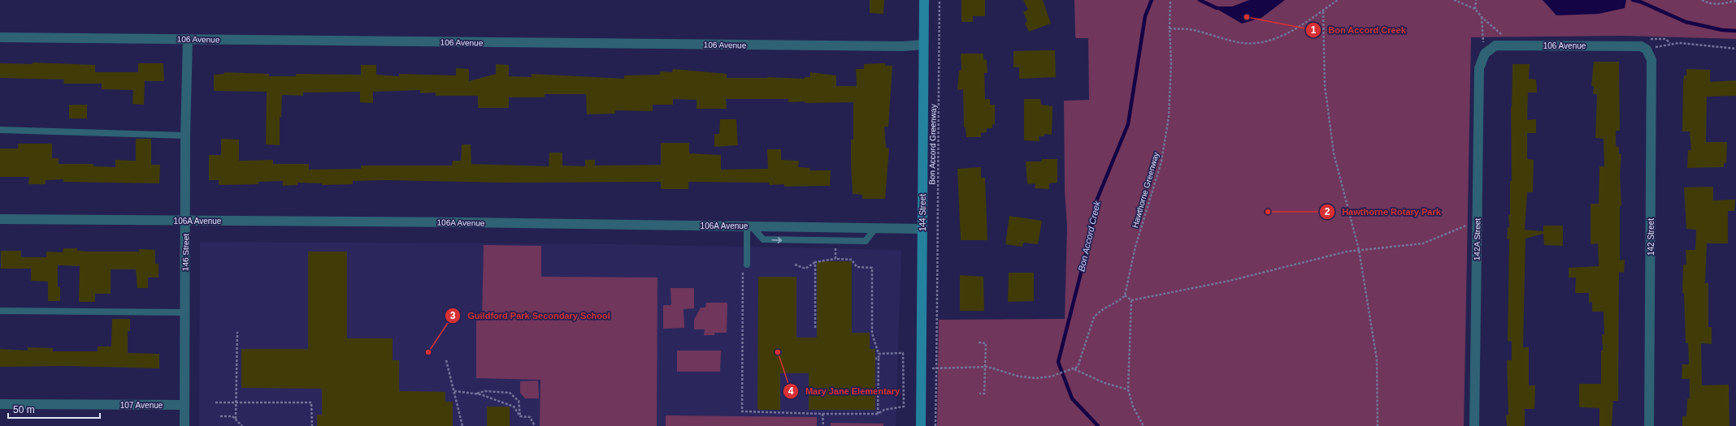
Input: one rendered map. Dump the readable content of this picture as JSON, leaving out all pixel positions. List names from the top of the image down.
{
  "streets": {
    "main road": ["144 Street"],
    "street": [
      "106 Avenue",
      "106A Avenue",
      "142 Street",
      "142A Street",
      "146 Street",
      "107 Avenue"
    ],
    "path": ["Bon Accord Greenway", "Hawthorne Greenway"]
  },
  "crossings": [
    ["106 Avenue", "144 Street"],
    ["106 Avenue", "142 Street"],
    ["106 Avenue", "142A Street"],
    ["106 Avenue", "146 Street"],
    ["144 Street", "106A Avenue"],
    ["106A Avenue", "146 Street"],
    ["146 Street", "107 Avenue"]
  ],
  "water": ["Bon Accord Creek"],
  "places": [
    "Bon Accord Creek",
    "Hawthorne Rotary Park",
    "Guildford Park Secondary School",
    "Mary Jane Elementary"
  ],
  "scale_bar": "50 m"
}
